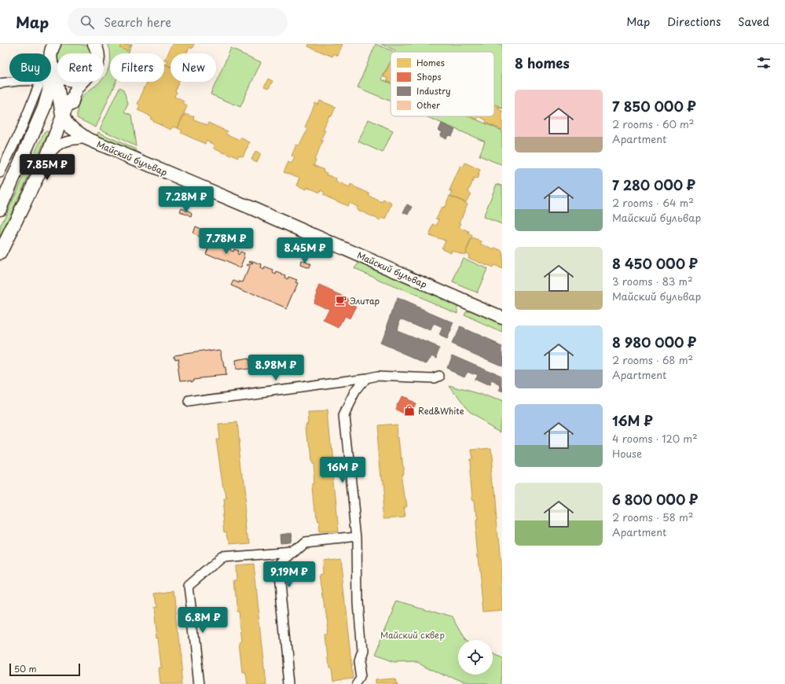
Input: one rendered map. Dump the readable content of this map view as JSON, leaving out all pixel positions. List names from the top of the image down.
{
  "streets": {
    "main road": ["Майский бульвар"]
  },
  "parks": ["Майский сквер"],
  "places": {
    "cafe": ["Элитар"],
    "shop": ["Red&White"]
  },
  "legend": [
    "Homes",
    "Shops",
    "Industry",
    "Other"
  ],
  "scale_bar": "50 m",
  "page": {
    "header": "Map",
    "search": "Search here",
    "nav": ["Map", "Directions", "Saved"],
    "heading": "8 homes",
    "chip": [
      "Buy",
      "Rent",
      "Filters",
      "New"
    ],
    "list": [
      {
        "name": "7 850 000 ₽",
        "note": "2 rooms · 60 m² · Apartment"
      },
      {
        "name": "7 280 000 ₽",
        "note": "2 rooms · 64 m² · Майский бульвар"
      },
      {
        "name": "8 450 000 ₽",
        "note": "3 rooms · 83 m² · Майский бульвар"
      },
      {
        "name": "8 980 000 ₽",
        "note": "2 rooms · 68 m² · Apartment"
      },
      {
        "name": "16M ₽",
        "note": "4 rooms · 120 m² · House"
      },
      {
        "name": "6 800 000 ₽",
        "note": "2 rooms · 58 m² · Apartment"
      }
    ],
    "price": [
      "7.85M ₽",
      "7.28M ₽",
      "7.78M ₽",
      "8.45M ₽",
      "8.98M ₽",
      "16M ₽",
      "9.19M ₽",
      "6.8M ₽"
    ],
    "scale": "50 m"
  }
}
